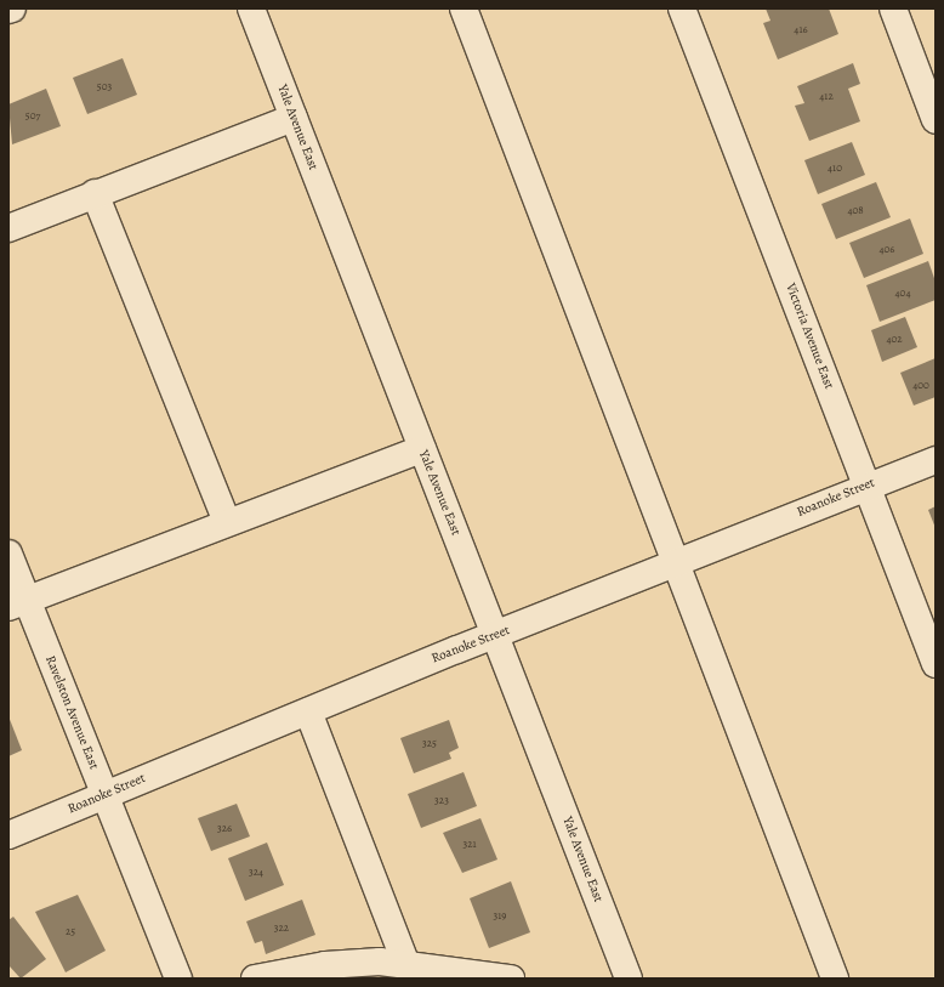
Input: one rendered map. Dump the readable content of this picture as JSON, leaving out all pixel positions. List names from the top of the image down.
{
  "streets": {
    "street": [
      "Yale Avenue East",
      "Victoria Avenue East",
      "Roanoke Street",
      "Ravelston Avenue East"
    ]
  },
  "crossings": [
    ["Yale Avenue East", "Roanoke Street"],
    ["Victoria Avenue East", "Roanoke Street"],
    ["Roanoke Street", "Ravelston Avenue East"]
  ],
  "house_numbers": [
    "416",
    "503",
    "412",
    "507",
    "410",
    "408",
    "406",
    "404",
    "402",
    "400",
    "325",
    "323",
    "326",
    "321",
    "324",
    "319",
    "322",
    "25"
  ]
}
